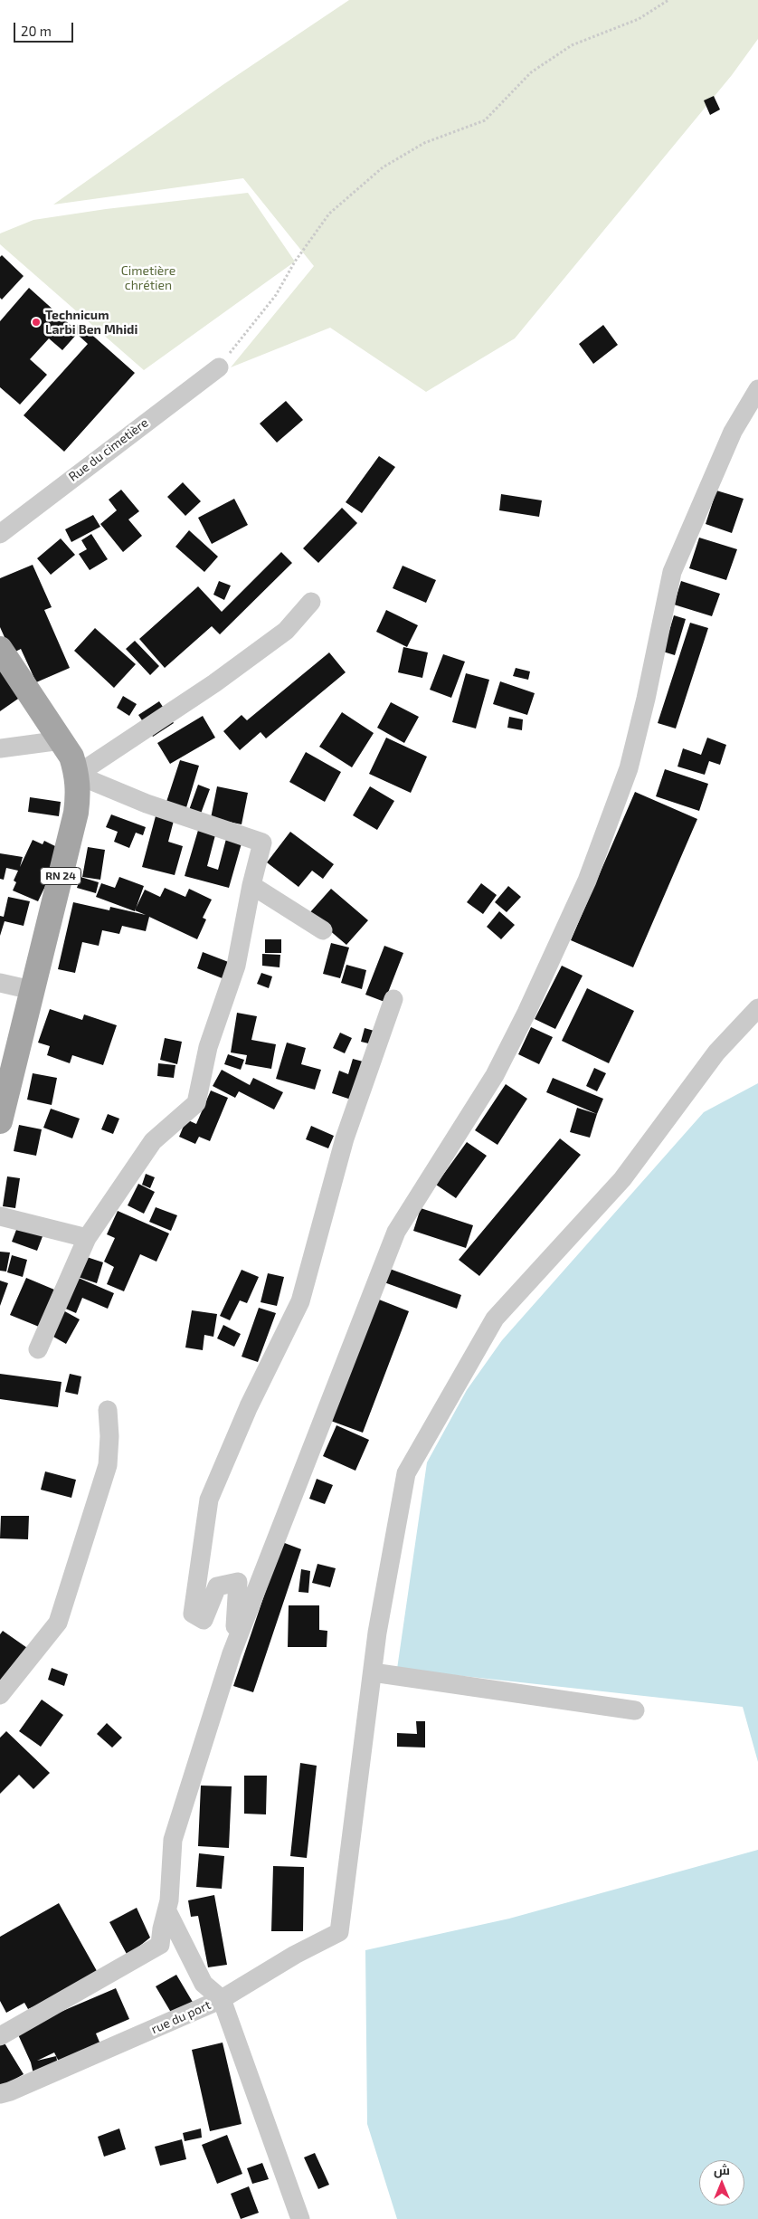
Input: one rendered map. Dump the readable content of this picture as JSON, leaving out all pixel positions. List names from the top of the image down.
{
  "streets": {
    "main road": ["RN 24"],
    "street": ["Rue du cimetière", "rue du port"]
  },
  "parks": ["Cimetière chrétien"],
  "places": ["Technicum Larbi Ben Mhidi"],
  "scale_bar": "20 m",
  "north": "top"
}
